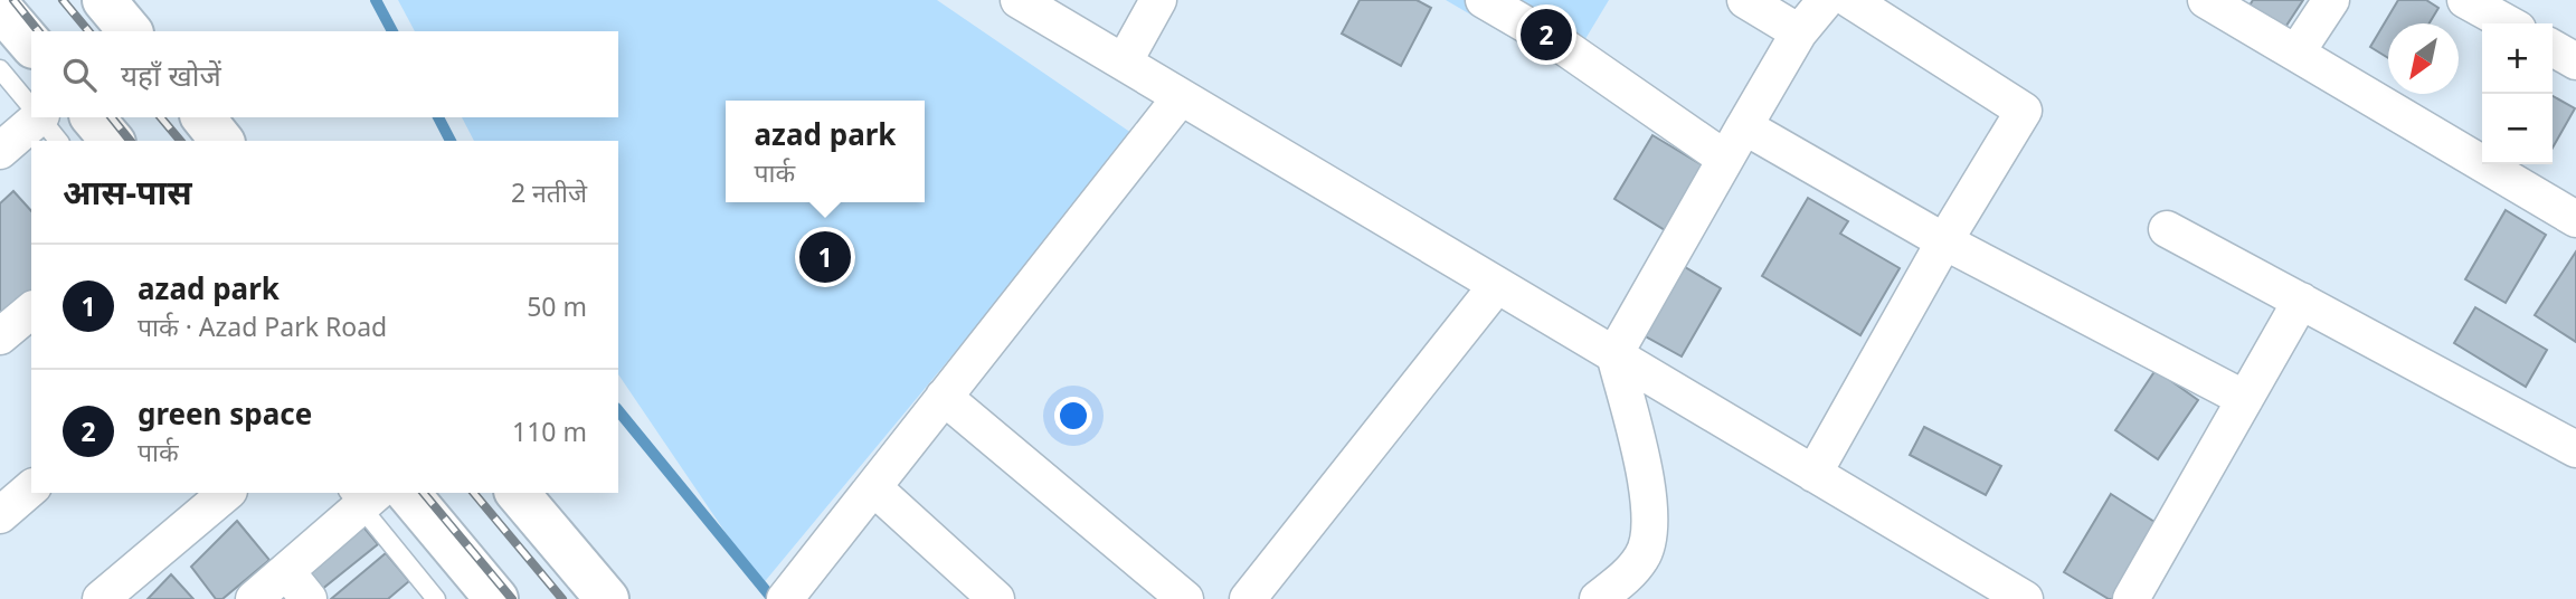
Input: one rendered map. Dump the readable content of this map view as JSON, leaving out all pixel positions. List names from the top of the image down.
{
  "north": "bottom left",
  "page": {
    "pins": ["2", "1"],
    "map_buttons": ["+", "−"],
    "search": "यहाँ खोजें",
    "popup": ["azad park", "पार्क"],
    "heading": ["आस-पास", "2 नतीजे"],
    "list": [
      {
        "mark": "1",
        "name": "azad park",
        "note": "पार्क · Azad Park Road",
        "value": "50 m"
      },
      {
        "mark": "2",
        "name": "green space",
        "note": "पार्क",
        "value": "110 m"
      }
    ]
  }
}
